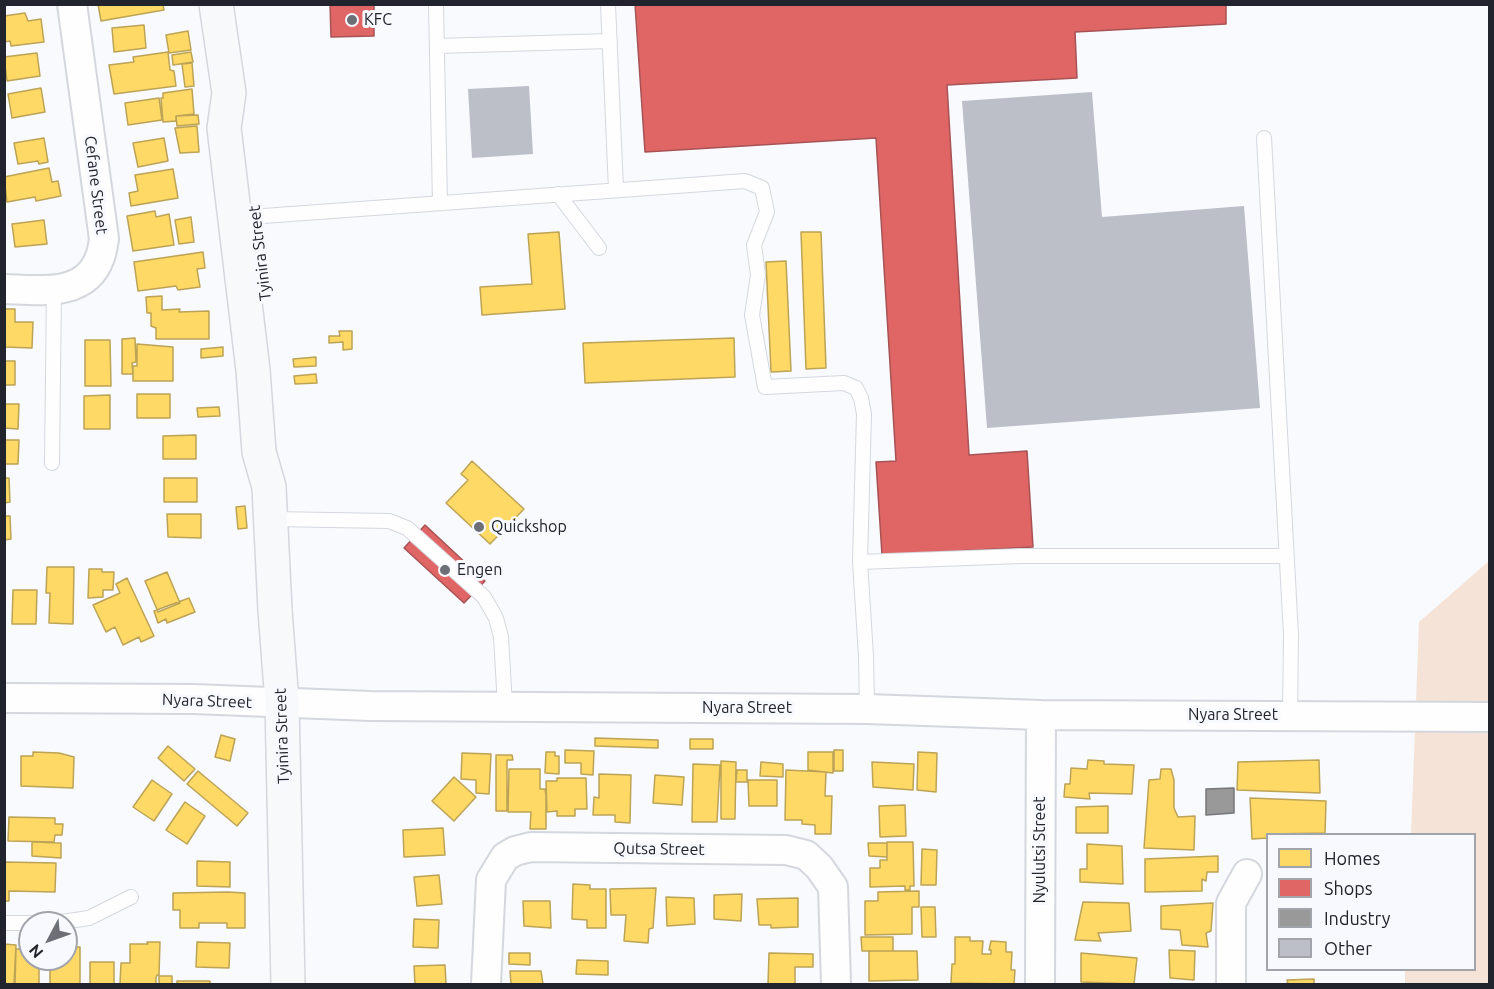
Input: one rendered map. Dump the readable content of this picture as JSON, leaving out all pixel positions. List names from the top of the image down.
{
  "streets": {
    "street": [
      "Cefane Street",
      "Tyinira Street",
      "Nyara Street",
      "Qutsa Street",
      "Nyulutsi Street"
    ]
  },
  "crossings": [
    ["Tyinira Street", "Nyara Street"],
    ["Nyara Street", "Nyulutsi Street"]
  ],
  "places": ["KFC", "Quickshop", "Engen"],
  "legend": [
    "Homes",
    "Shops",
    "Industry",
    "Other"
  ],
  "north": "bottom left"
}
